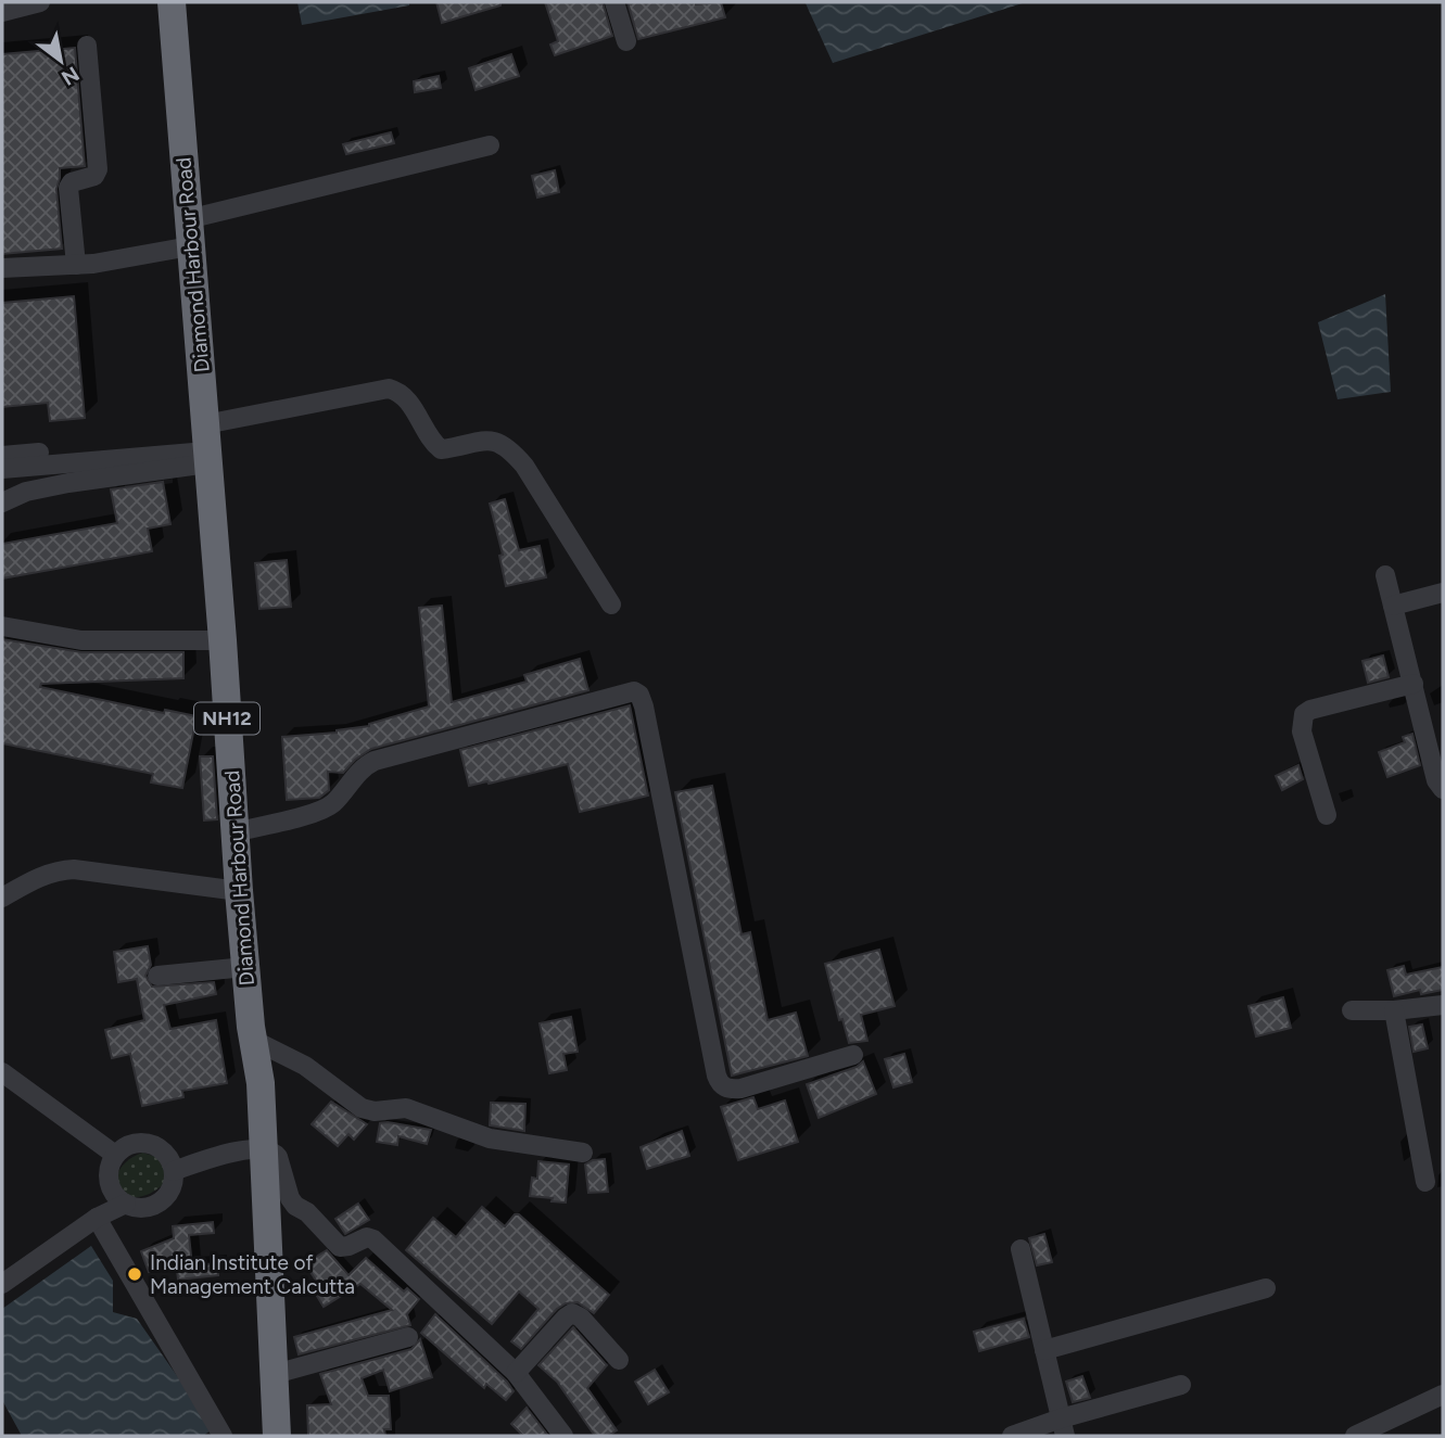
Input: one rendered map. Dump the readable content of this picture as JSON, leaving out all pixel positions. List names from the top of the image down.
{
  "streets": {
    "highway": ["Diamond Harbour Road", "NH12"]
  },
  "places": ["Indian Institute of Management Calcutta"],
  "north": "bottom right"
}
